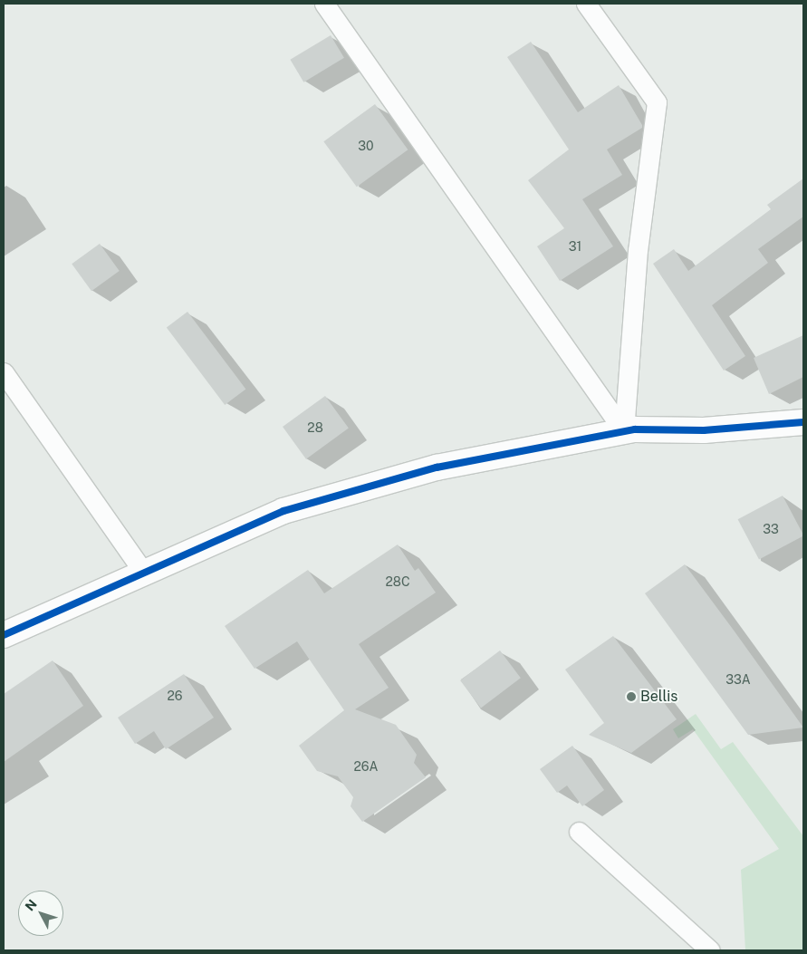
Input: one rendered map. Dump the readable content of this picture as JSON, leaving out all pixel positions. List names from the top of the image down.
{
  "places": ["Bellis"],
  "house_numbers": [
    "30",
    "31",
    "28",
    "33",
    "28C",
    "33A",
    "26",
    "26A"
  ],
  "north": "top left"
}
